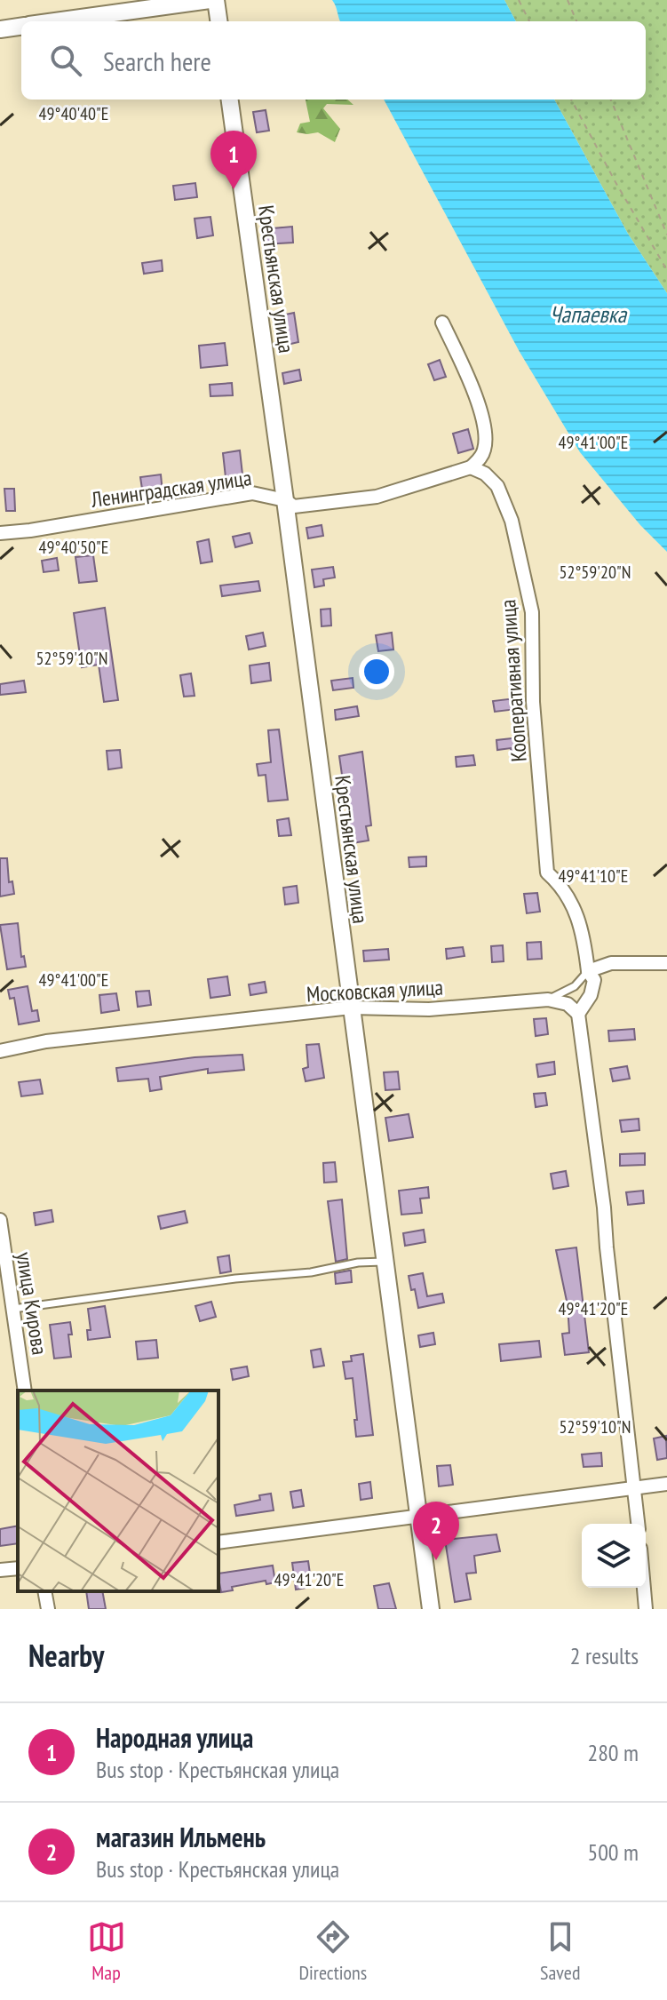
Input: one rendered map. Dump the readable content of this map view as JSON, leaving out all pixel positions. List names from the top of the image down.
{
  "streets": {
    "street": [
      "Крестьянская улица",
      "Ленинградская улица",
      "Кооперативная улица",
      "Московская улица",
      "улица Кирова"
    ]
  },
  "crossings": [
    ["Крестьянская улица", "Ленинградская улица"],
    ["Крестьянская улица", "Московская улица"],
    ["Ленинградская улица", "Кооперативная улица"]
  ],
  "water": ["Чапаевка"],
  "page": {
    "search": "Search here",
    "pins": ["1", "2"],
    "heading": ["Nearby", "2 results"],
    "list": [
      {
        "mark": "1",
        "name": "Народная улица",
        "note": "Bus stop · Крестьянская улица",
        "value": "280 m"
      },
      {
        "mark": "2",
        "name": "магазин Ильмень",
        "note": "Bus stop · Крестьянская улица",
        "value": "500 m"
      }
    ],
    "nav": ["Map", "Directions", "Saved"]
  },
  "coordinates": [
    "49°40'40\"E",
    "49°41'00\"E",
    "49°40'50\"E",
    "52°59'20\"N",
    "52°59'10\"N",
    "49°41'10\"E",
    "49°41'20\"E"
  ]
}
